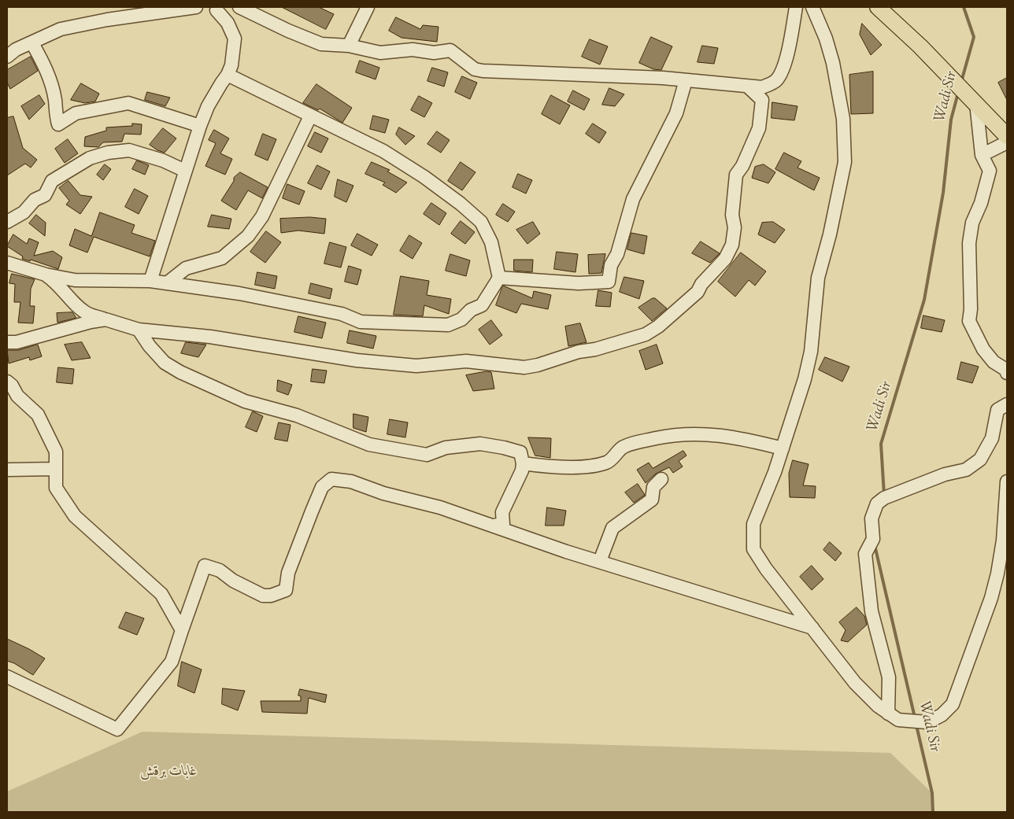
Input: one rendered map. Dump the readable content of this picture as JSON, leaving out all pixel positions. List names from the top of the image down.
{
  "water": ["Wadi Sir"],
  "parks": ["غابات برقش"]
}
